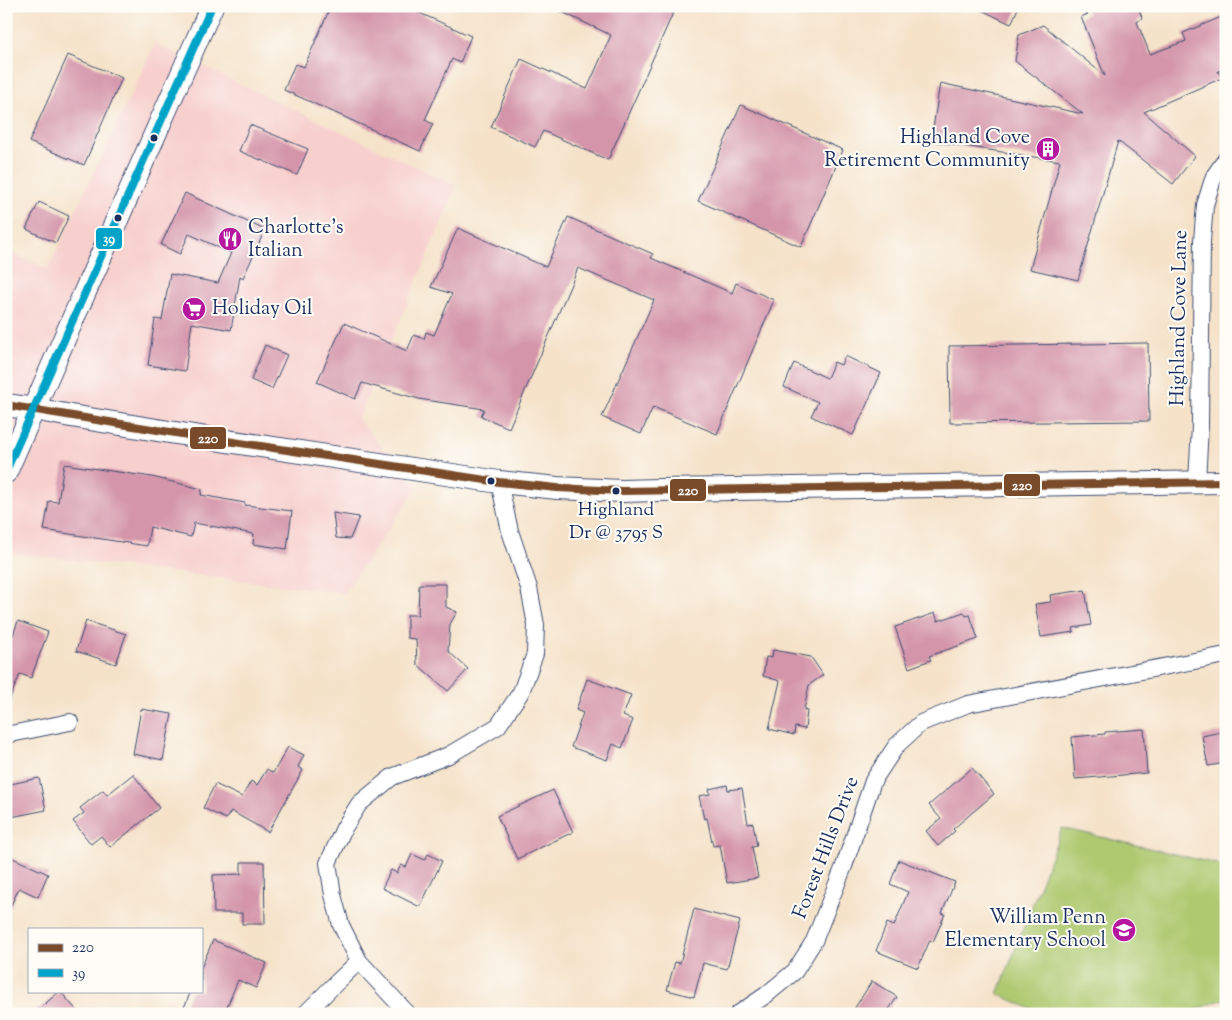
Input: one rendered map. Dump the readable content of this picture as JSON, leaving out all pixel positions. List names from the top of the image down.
{
  "streets": {
    "street": ["Highland Cove Lane", "Forest Hills Drive"]
  },
  "places": {
    "building": ["Highland Cove Retirement Community"],
    "restaurant": ["Charlotte's Italian"],
    "supermarket": ["Holiday Oil"],
    "other": ["Highland Dr @ 3795 S"],
    "school or university": ["William Penn Elementary School"]
  },
  "lines": ["transit line 39", "transit line 220"],
  "legend": ["220", "39"]
}
